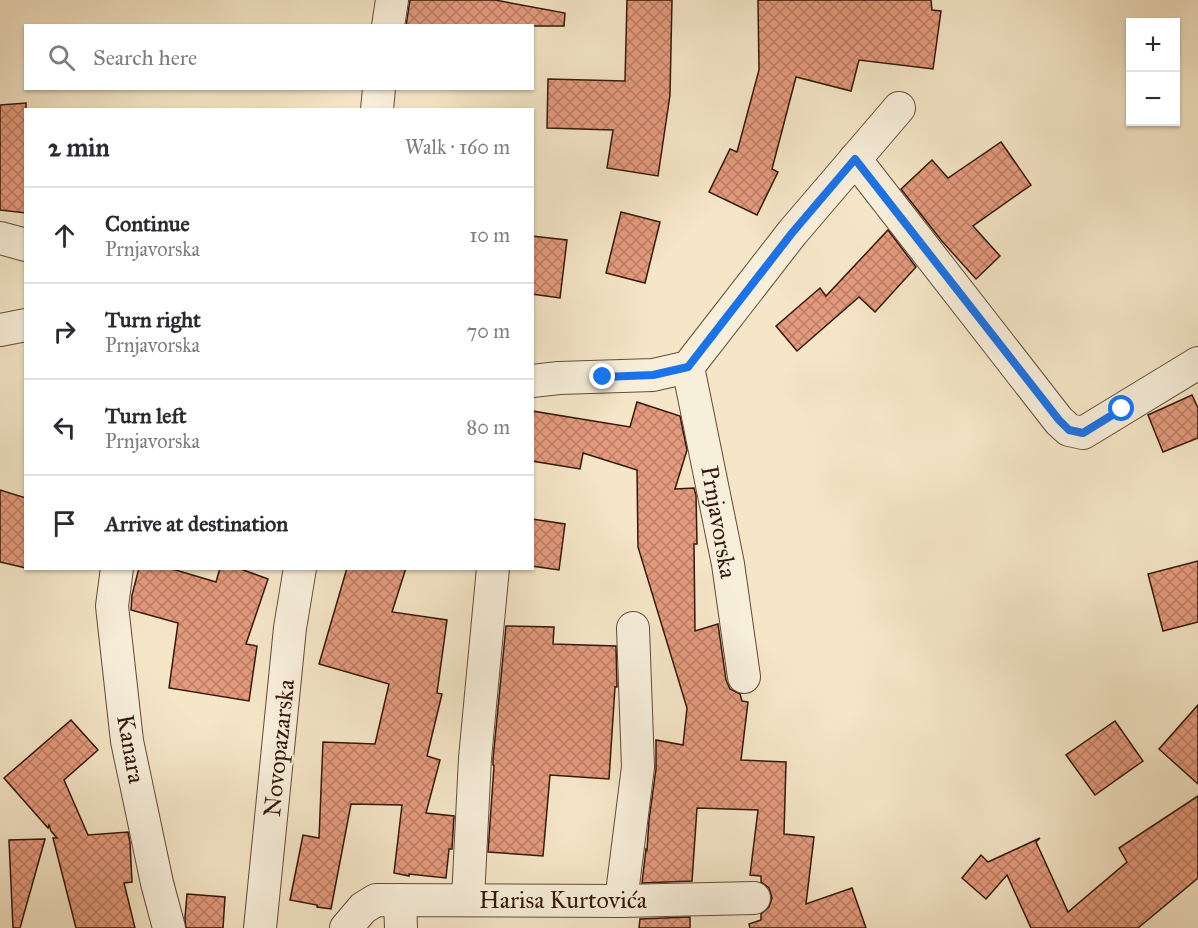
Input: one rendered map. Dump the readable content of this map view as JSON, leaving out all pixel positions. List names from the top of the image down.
{
  "streets": {
    "street": [
      "Prnjavorska",
      "Novopazarska",
      "Kanara",
      "Harisa Kurtovića"
    ]
  },
  "page": {
    "map_buttons": ["+", "−"],
    "search": "Search here",
    "heading": ["2 min", "Walk · 160 m"],
    "list": [
      ["Continue", "Prnjavorska", "10 m"],
      ["Turn right", "Prnjavorska", "70 m"],
      ["Turn left", "Prnjavorska", "80 m"],
      "Arrive at destination"
    ]
  }
}
